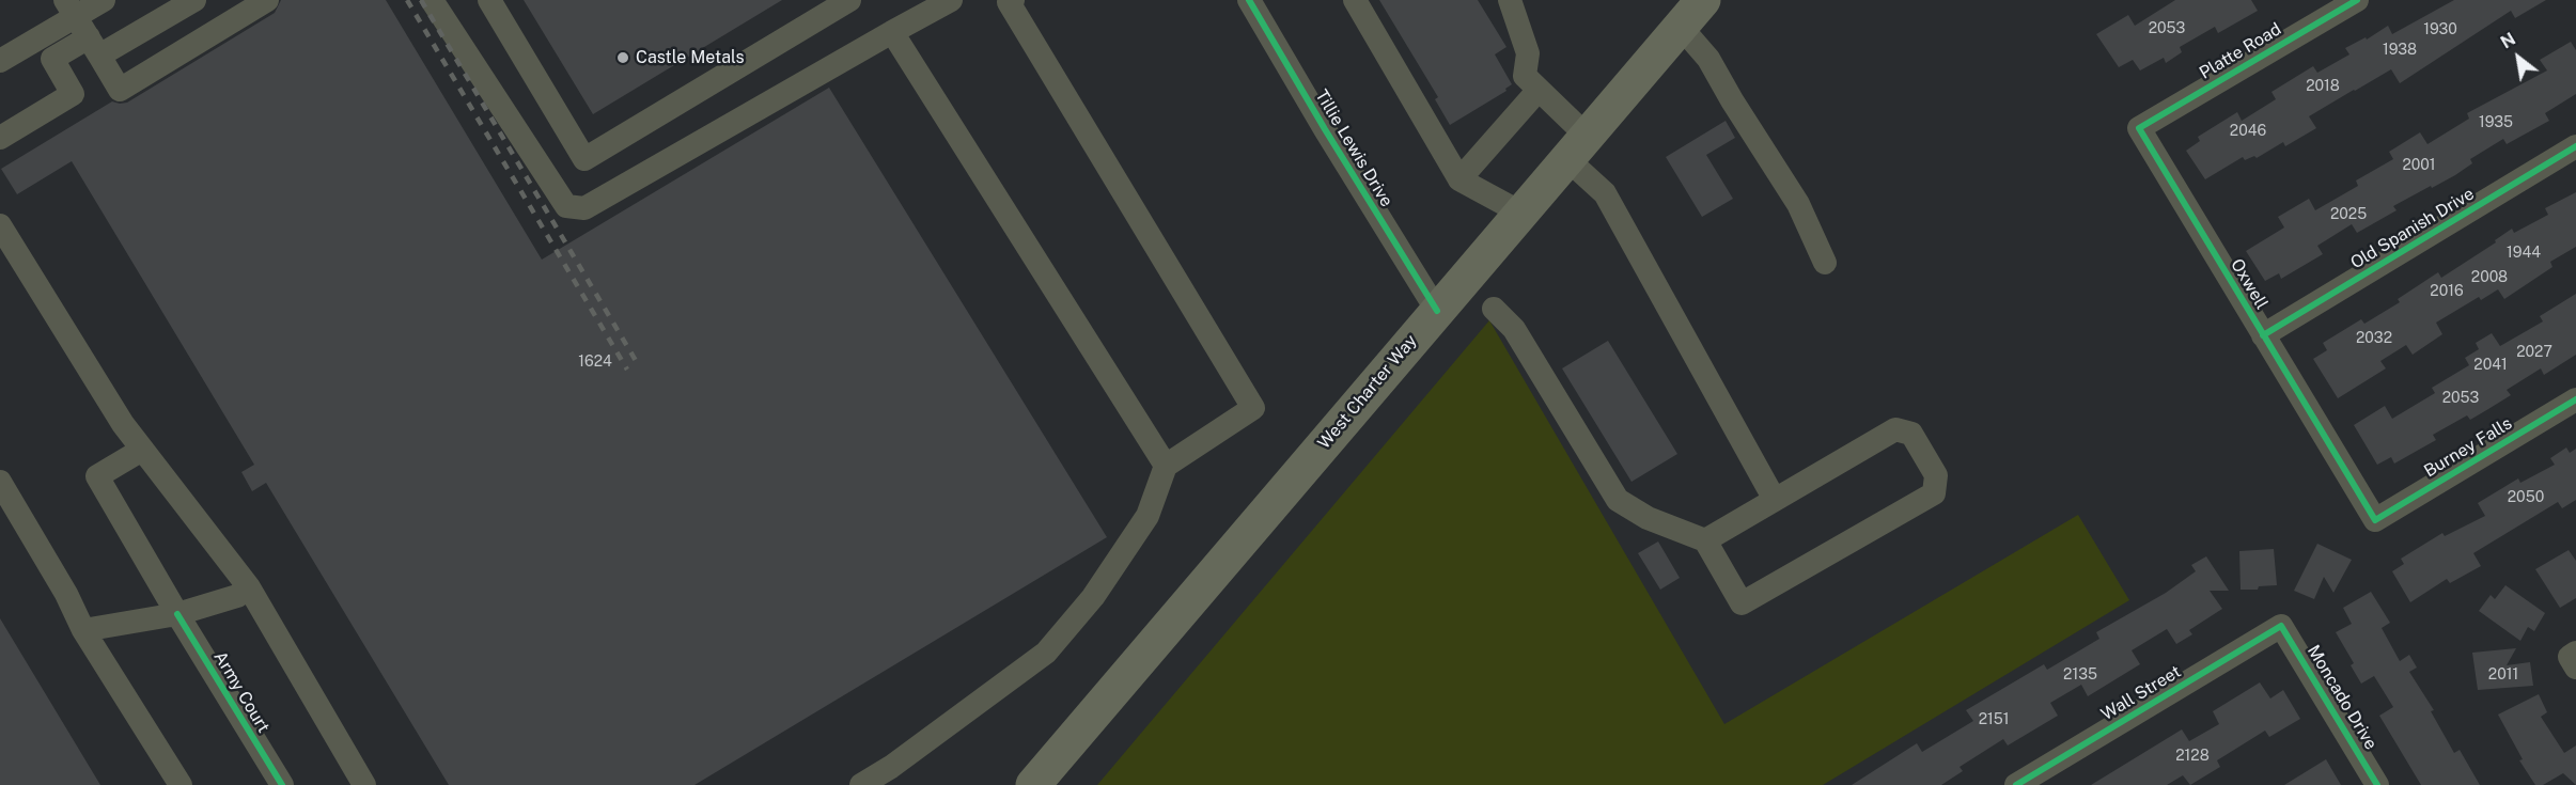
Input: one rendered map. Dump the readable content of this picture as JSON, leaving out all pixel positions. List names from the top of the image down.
{
  "streets": {
    "highway": ["West Charter Way"],
    "street": [
      "Platte Road",
      "Tillie Lewis Drive",
      "Old Spanish Drive",
      "Oxwell",
      "Burney Falls",
      "Army Court",
      "Wall Street",
      "Moncado Drive"
    ]
  },
  "crossings": [
    ["Platte Road", "Oxwell"],
    ["Tillie Lewis Drive", "West Charter Way"],
    ["Old Spanish Drive", "Oxwell"],
    ["Oxwell", "Burney Falls"],
    ["Wall Street", "Moncado Drive"]
  ],
  "places": ["Castle Metals"],
  "house_numbers": [
    "2053",
    "1930",
    "1938",
    "2018",
    "1935",
    "2046",
    "2001",
    "2025",
    "1944",
    "2008",
    "2016",
    "2032",
    "2027",
    "1624",
    "2041",
    "2053",
    "2050",
    "2135",
    "2011",
    "2151",
    "2128"
  ],
  "north": "top left"
}
